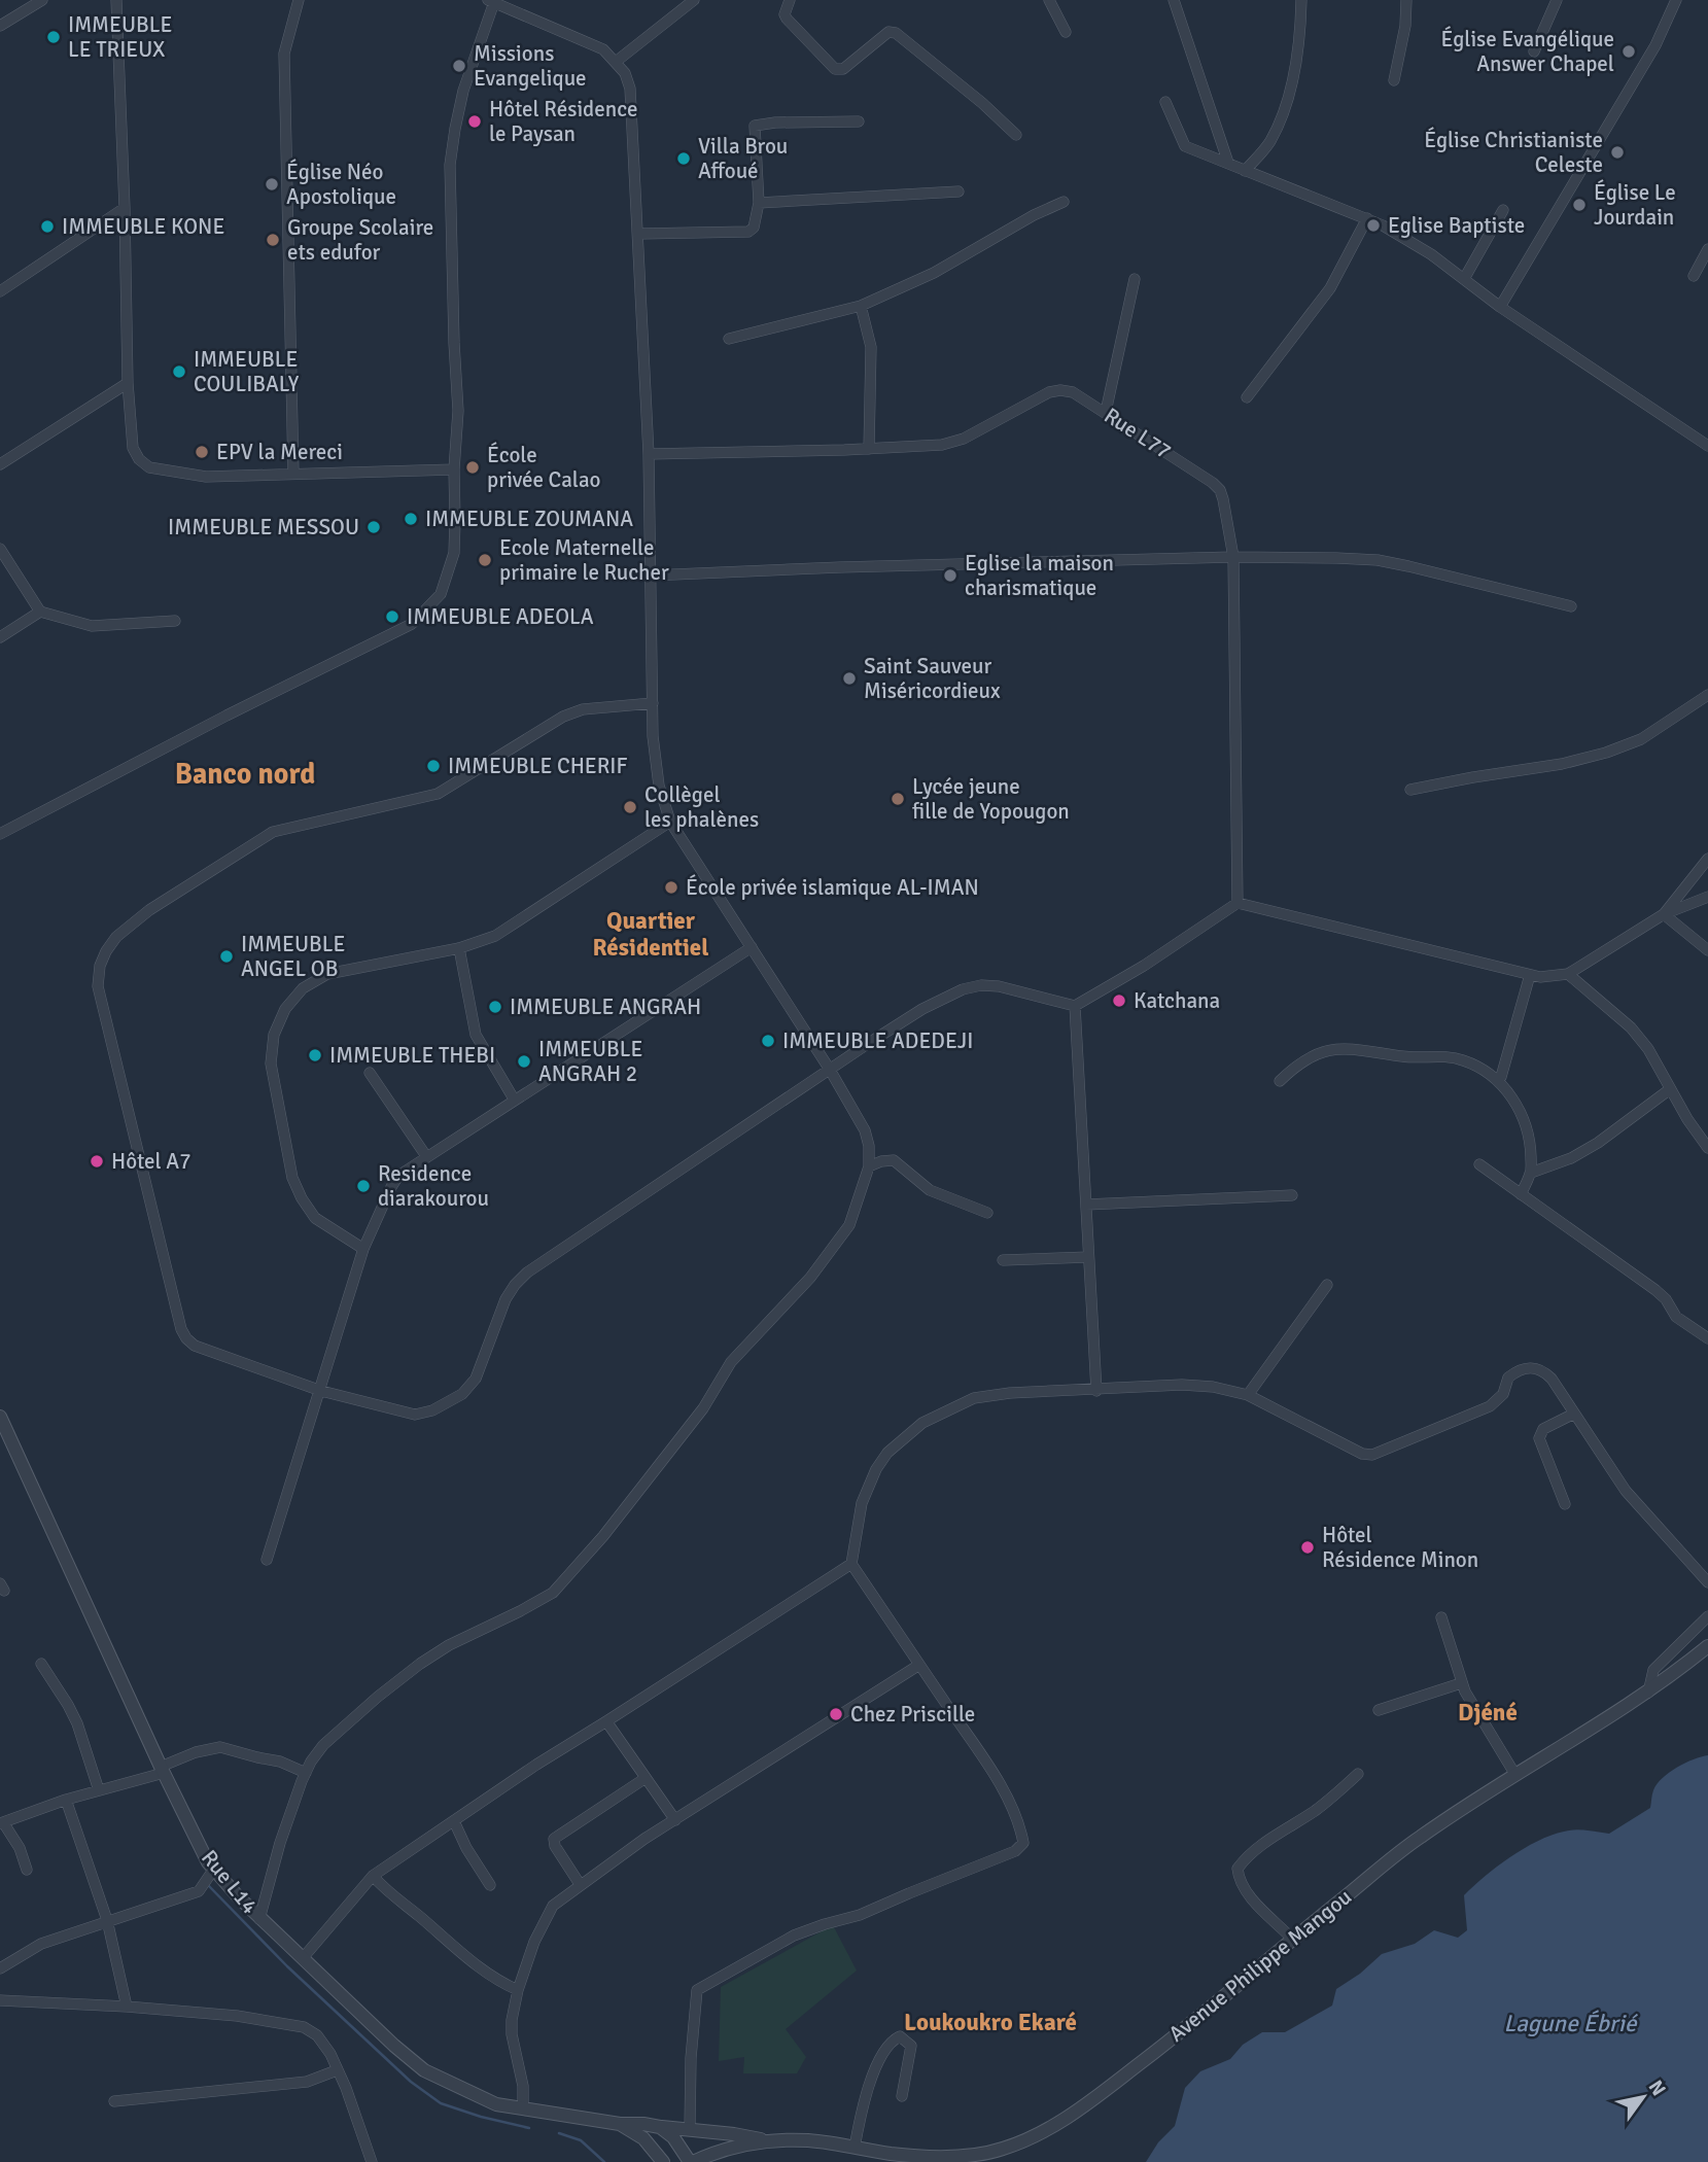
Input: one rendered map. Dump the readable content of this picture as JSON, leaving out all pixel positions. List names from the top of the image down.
{
  "streets": {
    "street": ["Rue L77", "Rue L14", "Avenue Philippe Mangou"]
  },
  "crossings": [
    ["Rue L14", "Avenue Philippe Mangou"]
  ],
  "districts": [
    "Banco nord",
    "Quartier Résidentiel",
    "Djéné",
    "Loukoukro Ekaré"
  ],
  "water": ["Lagune Ébrié"],
  "places": [
    "IMMEUBLE LE TRIEUX",
    "Église Evangélique Answer Chapel",
    "Missions Evangelique",
    "Hôtel Résidence le Paysan",
    "Église Christianiste Celeste",
    "Villa Brou Affoué",
    "Église Néo Apostolique",
    "Église Le Jourdain",
    "Eglise Baptiste",
    "IMMEUBLE KONE",
    "Groupe Scolaire ets edufor",
    "IMMEUBLE COULIBALY",
    "EPV la Mereci",
    "École privée Calao",
    "IMMEUBLE ZOUMANA",
    "IMMEUBLE MESSOU",
    "Ecole Maternelle primaire le Rucher",
    "Eglise la maison charismatique",
    "IMMEUBLE ADEOLA",
    "Saint Sauveur Miséricordieux",
    "IMMEUBLE CHERIF",
    "Lycée jeune fille de Yopougon",
    "Collègel les phalènes",
    "École privée islamique AL-IMAN",
    "IMMEUBLE ANGEL OB",
    "Katchana",
    "IMMEUBLE ANGRAH",
    "IMMEUBLE ADEDEJI",
    "IMMEUBLE THEBI",
    "IMMEUBLE ANGRAH 2",
    "Hôtel A7",
    "Residence diarakourou",
    "Hôtel Résidence Minon",
    "Chez Priscille"
  ],
  "north": "top right"
}
